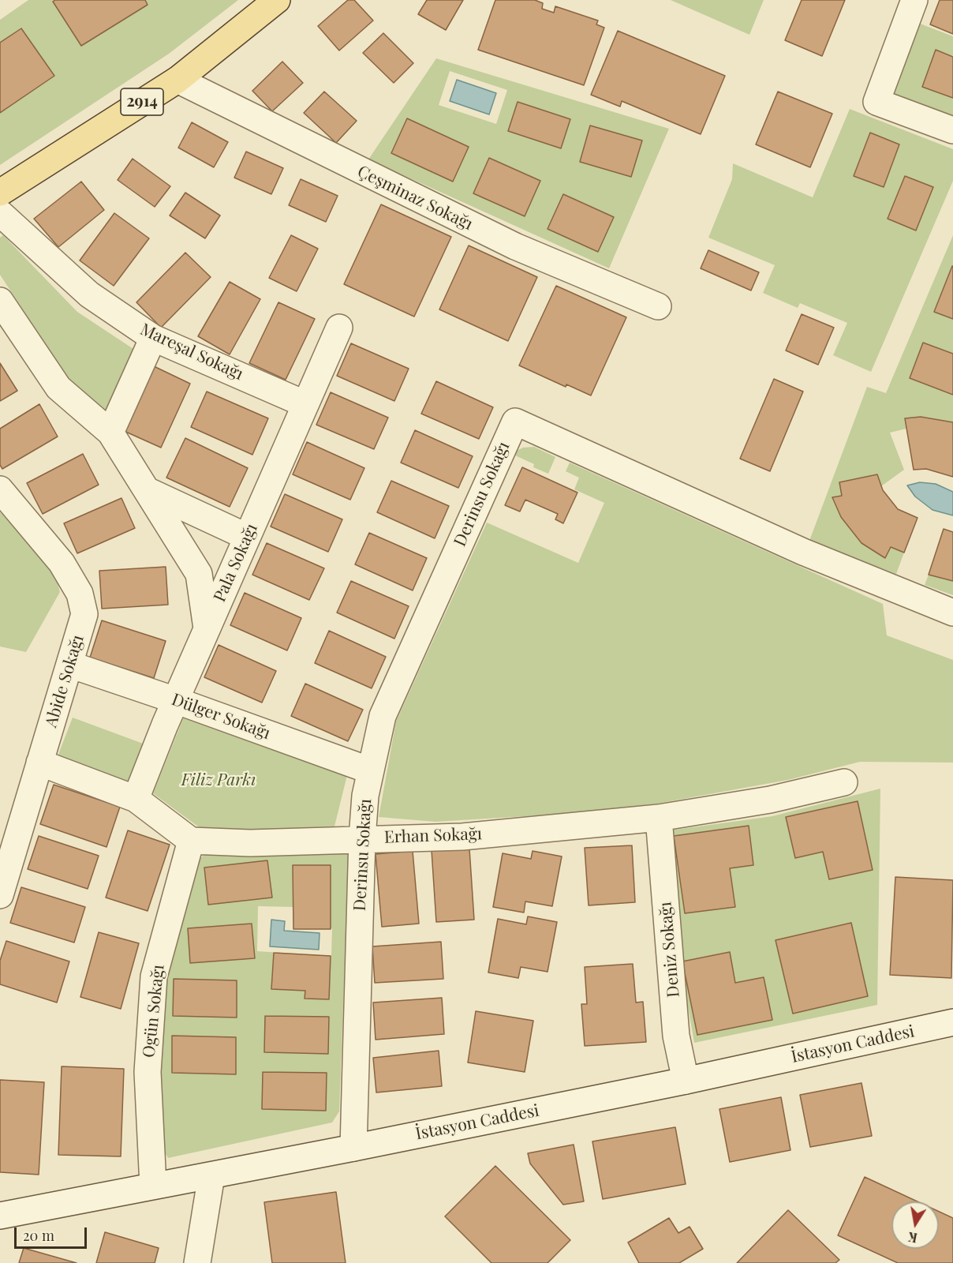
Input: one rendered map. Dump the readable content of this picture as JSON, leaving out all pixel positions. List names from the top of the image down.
{
  "streets": {
    "main road": ["2914"],
    "street": [
      "Çeşminaz Sokağı",
      "Mareşal Sokağı",
      "Derinsu Sokağı",
      "Pala Sokağı",
      "Abide Sokağı",
      "Dülger Sokağı",
      "Erhan Sokağı",
      "Deniz Sokağı",
      "Ogün Sokağı",
      "İstasyon Caddesi"
    ]
  },
  "crossings": [
    ["2914", "Çeşminaz Sokağı"],
    ["Mareşal Sokağı", "Pala Sokağı"],
    ["Derinsu Sokağı", "Dülger Sokağı"],
    ["Derinsu Sokağı", "Erhan Sokağı"],
    ["Derinsu Sokağı", "İstasyon Caddesi"],
    ["Pala Sokağı", "Dülger Sokağı"],
    ["Abide Sokağı", "Dülger Sokağı"],
    ["Erhan Sokağı", "Deniz Sokağı"],
    ["Erhan Sokağı", "Ogün Sokağı"],
    ["Deniz Sokağı", "İstasyon Caddesi"],
    ["Ogün Sokağı", "İstasyon Caddesi"]
  ],
  "parks": ["Filiz Parkı"],
  "scale_bar": "20 m",
  "north": "bottom"
}
